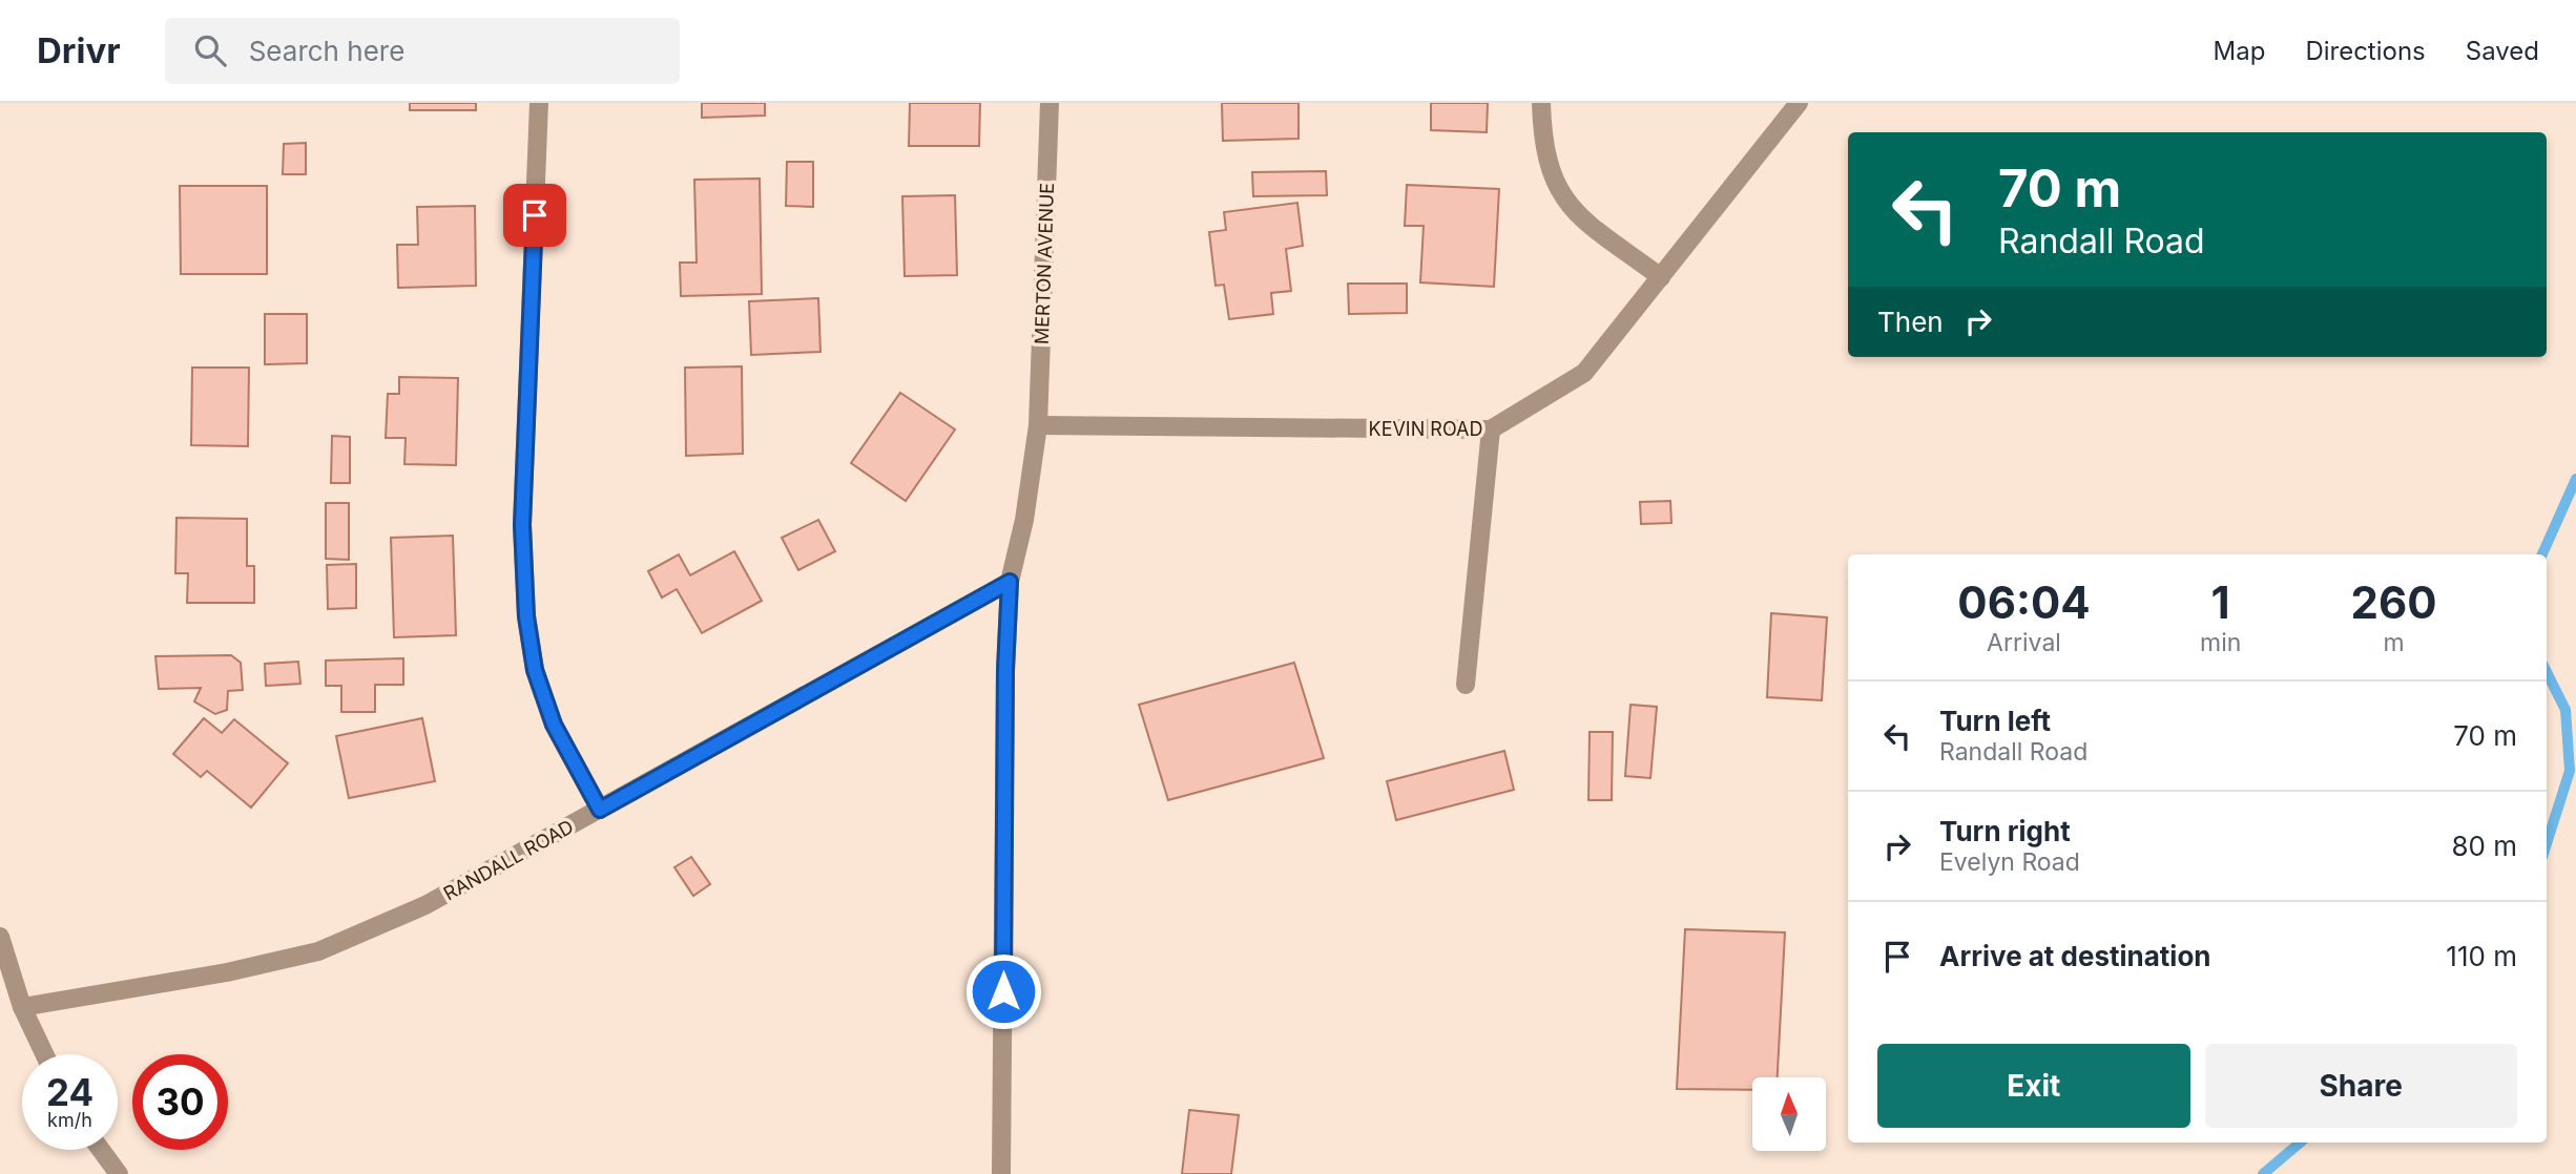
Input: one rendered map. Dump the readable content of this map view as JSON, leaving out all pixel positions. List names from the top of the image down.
{
  "streets": {
    "street": ["MERTON AVENUE", "KEVIN ROAD", "RANDALL ROAD"]
  },
  "crossings": [
    ["MERTON AVENUE", "KEVIN ROAD"]
  ],
  "north": "top",
  "page": {
    "header": "Drivr",
    "search": "Search here",
    "nav": ["Map", "Directions", "Saved"],
    "turn": ["70 m", "Randall Road"],
    "then": "Then",
    "eta": [
      "06:04",
      "Arrival",
      "1",
      "min",
      "260",
      "m"
    ],
    "list": [
      {
        "name": "Turn left",
        "note": "Randall Road",
        "value": "70 m"
      },
      {
        "name": "Turn right",
        "note": "Evelyn Road",
        "value": "80 m"
      },
      {
        "name": "Arrive at destination",
        "value": "110 m"
      }
    ],
    "buttons": ["Exit", "Share"],
    "speed": "24 km/h",
    "limit": "30"
  }
}
